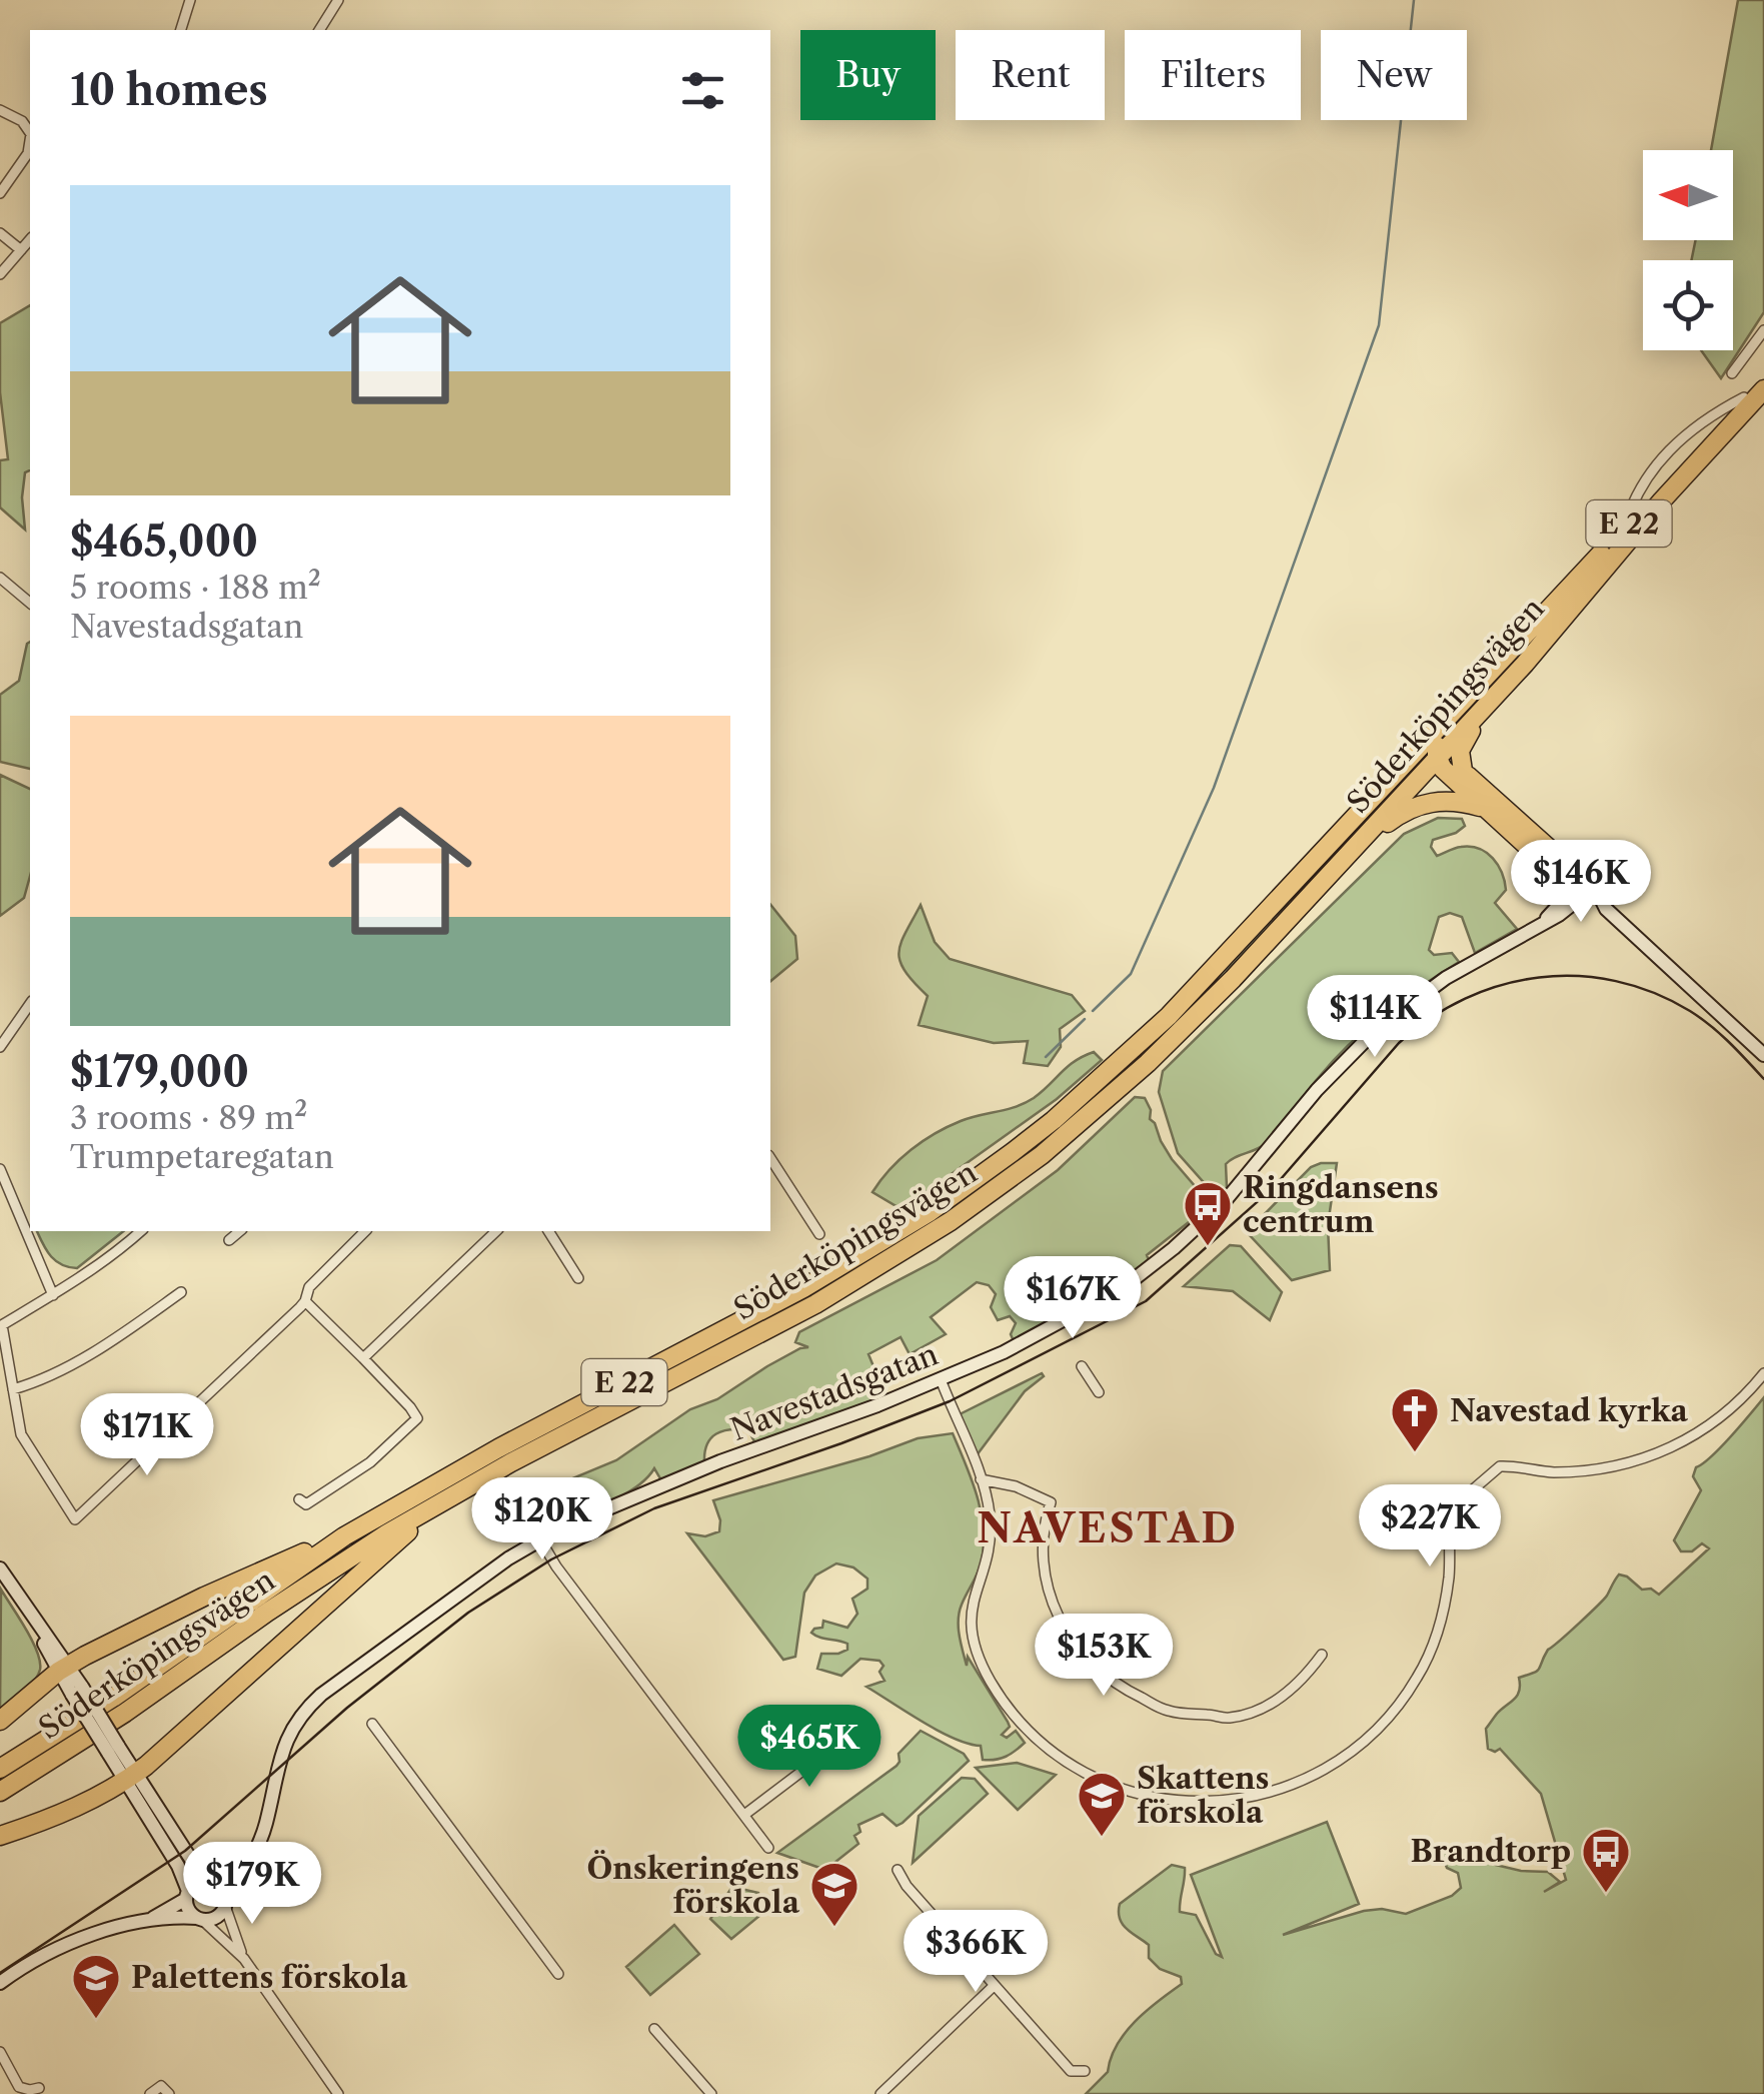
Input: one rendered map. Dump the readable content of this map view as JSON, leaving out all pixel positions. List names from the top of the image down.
{
  "streets": {
    "highway": ["E 22", "Söderköpingsvägen"],
    "street": ["Navestadsgatan"]
  },
  "districts": ["NAVESTAD"],
  "places": {
    "bus stop": ["Ringdansens centrum", "Brandtorp"],
    "church": ["Navestad kyrka"],
    "school or university": ["Skattens förskola", "Önskeringens förskola", "Palettens förskola"]
  },
  "north": "left",
  "page": {
    "chip": [
      "Buy",
      "Rent",
      "Filters",
      "New"
    ],
    "heading": "10 homes",
    "list": [
      {
        "name": "$465,000",
        "note": "5 rooms · 188 m² · Navestadsgatan"
      },
      {
        "name": "$179,000",
        "note": "3 rooms · 89 m² · Trumpetaregatan"
      }
    ],
    "price": [
      "$146K",
      "$114K",
      "$167K",
      "$171K",
      "$120K",
      "$227K",
      "$153K",
      "$465K",
      "$179K",
      "$366K"
    ]
  }
}
